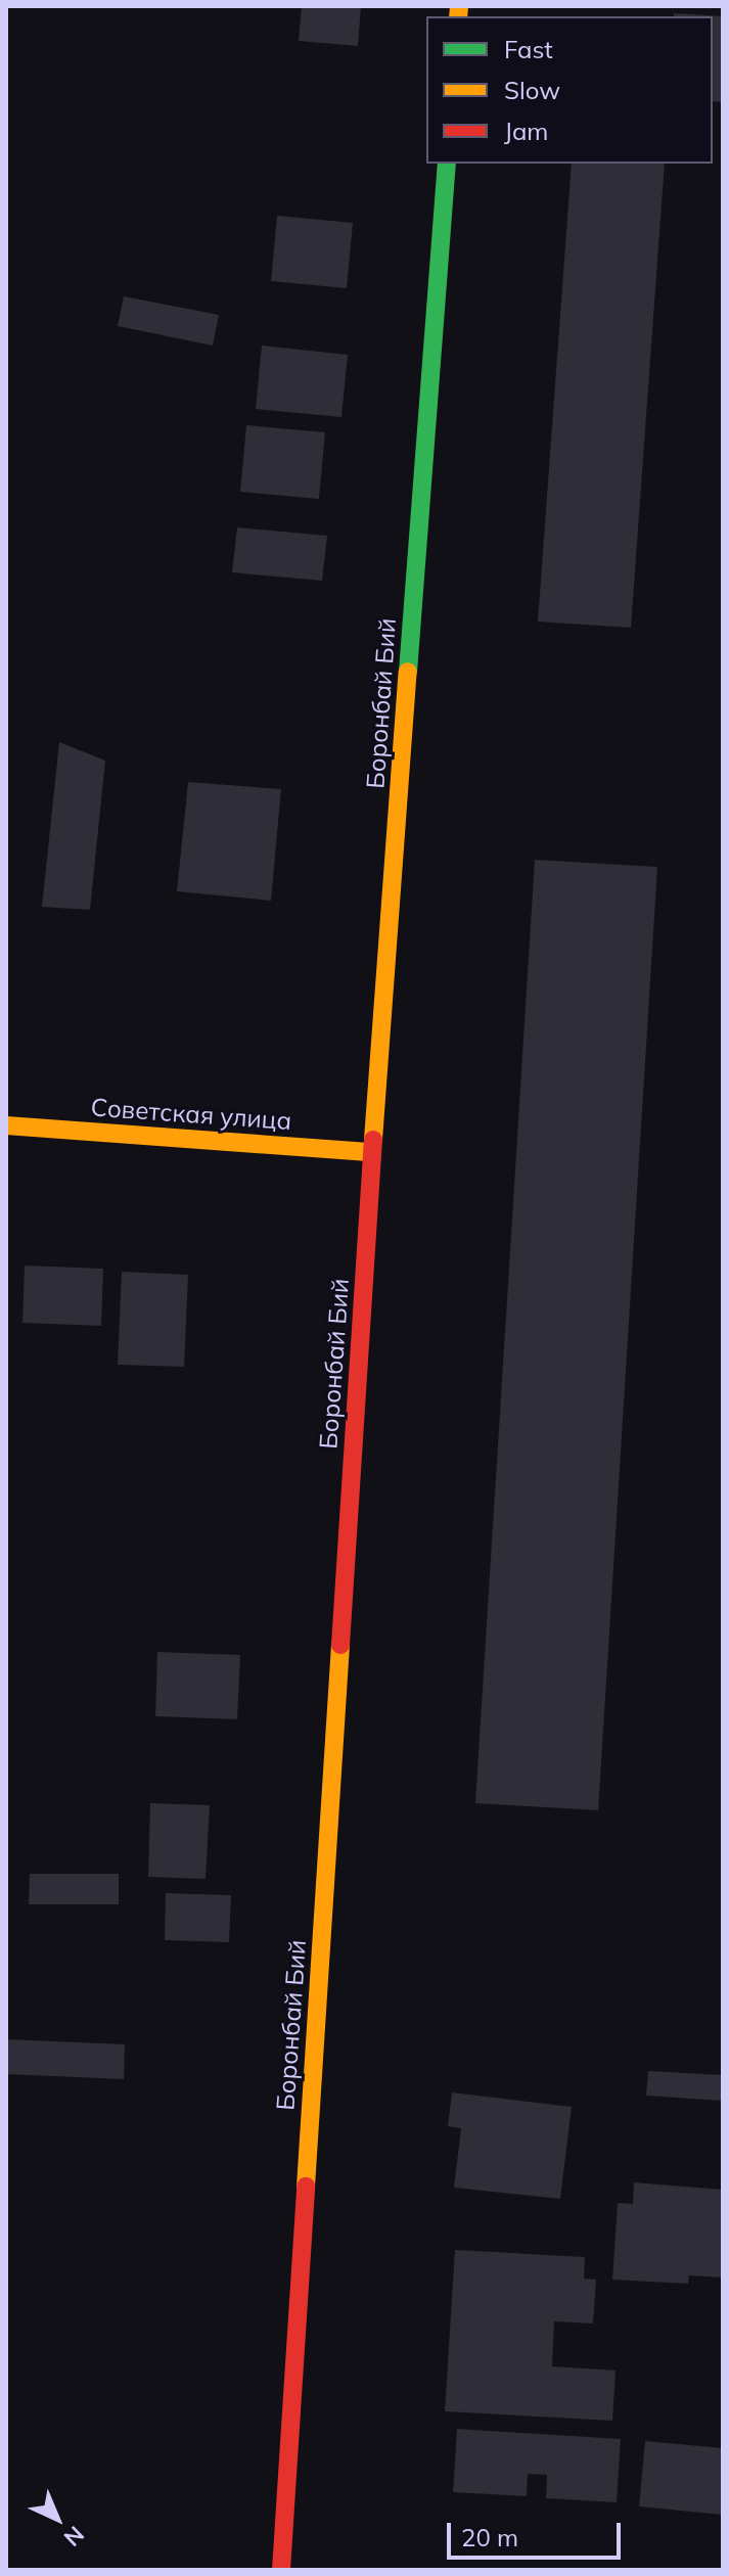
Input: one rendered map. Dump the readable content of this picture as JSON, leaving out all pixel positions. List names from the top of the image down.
{
  "streets": {
    "street": ["Боронбай Бий", "Советская улица"]
  },
  "crossings": [
    ["Боронбай Бий", "Советская улица"]
  ],
  "legend": ["Fast", "Slow", "Jam"],
  "scale_bar": "20 m",
  "north": "bottom right"
}
